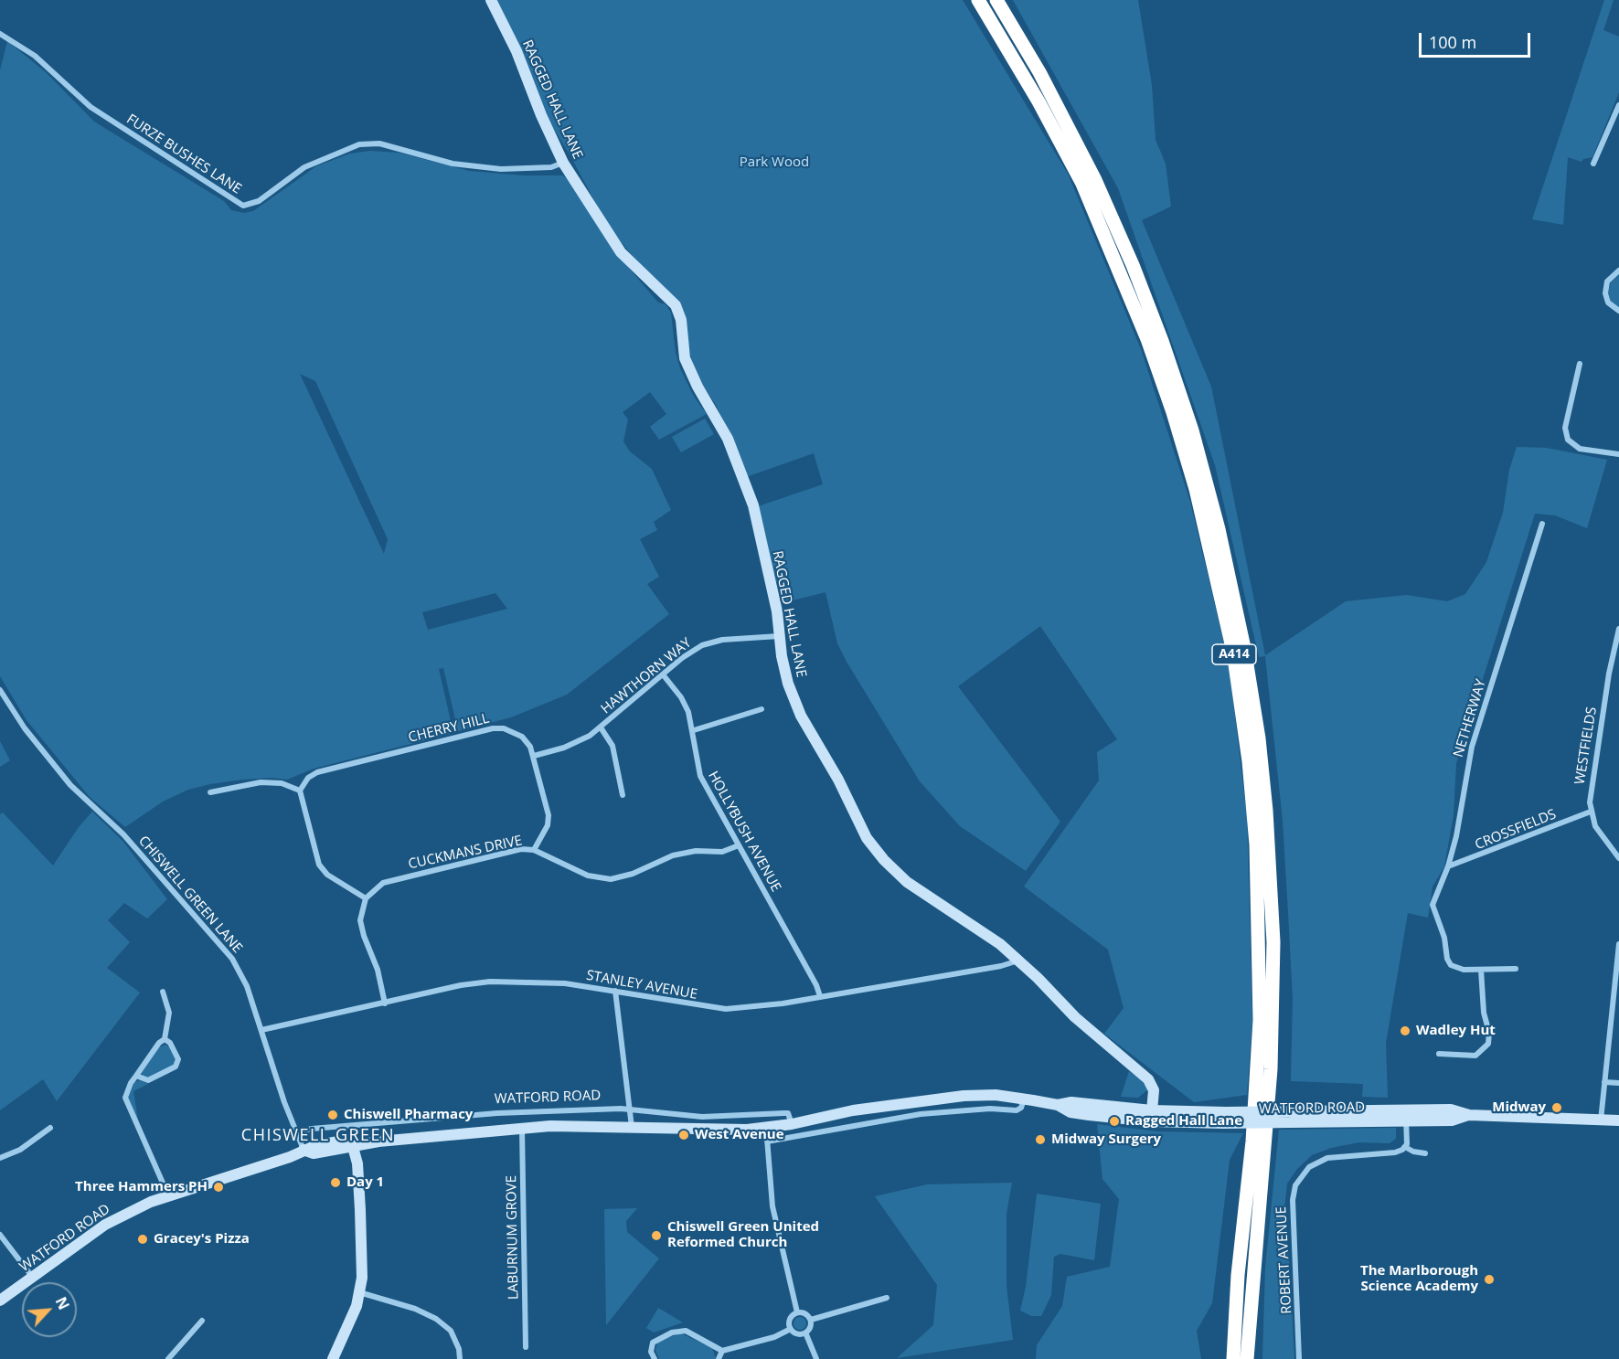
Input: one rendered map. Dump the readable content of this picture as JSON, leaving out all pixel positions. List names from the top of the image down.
{
  "streets": {
    "highway": ["A414"],
    "main road": ["RAGGED HALL LANE", "WATFORD ROAD"],
    "street": [
      "FURZE BUSHES LANE",
      "HAWTHORN WAY",
      "NETHERWAY",
      "CHERRY HILL",
      "WESTFIELDS",
      "CROSSFIELDS",
      "HOLLYBUSH AVENUE",
      "CUCKMANS DRIVE",
      "CHISWELL GREEN LANE",
      "STANLEY AVENUE",
      "LABURNUM GROVE",
      "ROBERT AVENUE"
    ]
  },
  "crossings": [
    ["RAGGED HALL LANE", "FURZE BUSHES LANE"],
    ["RAGGED HALL LANE", "HAWTHORN WAY"],
    ["RAGGED HALL LANE", "STANLEY AVENUE"],
    ["RAGGED HALL LANE", "WATFORD ROAD"],
    ["HAWTHORN WAY", "CHERRY HILL"],
    ["HAWTHORN WAY", "HOLLYBUSH AVENUE"],
    ["NETHERWAY", "CROSSFIELDS"],
    ["CHERRY HILL", "CUCKMANS DRIVE"],
    ["WESTFIELDS", "CROSSFIELDS"],
    ["HOLLYBUSH AVENUE", "CUCKMANS DRIVE"],
    ["HOLLYBUSH AVENUE", "STANLEY AVENUE"],
    ["CHISWELL GREEN LANE", "STANLEY AVENUE"],
    ["CHISWELL GREEN LANE", "WATFORD ROAD"],
    ["WATFORD ROAD", "LABURNUM GROVE"]
  ],
  "districts": ["CHISWELL GREEN"],
  "parks": ["Park Wood"],
  "places": [
    "Wadley Hut",
    "Midway",
    "Chiswell Pharmacy",
    "Ragged Hall Lane",
    "West Avenue",
    "Midway Surgery",
    "Day 1",
    "Three Hammers PH",
    "Chiswell Green United Reformed Church",
    "Gracey's Pizza",
    "The Marlborough Science Academy"
  ],
  "scale_bar": "100 m",
  "north": "top right"
}
